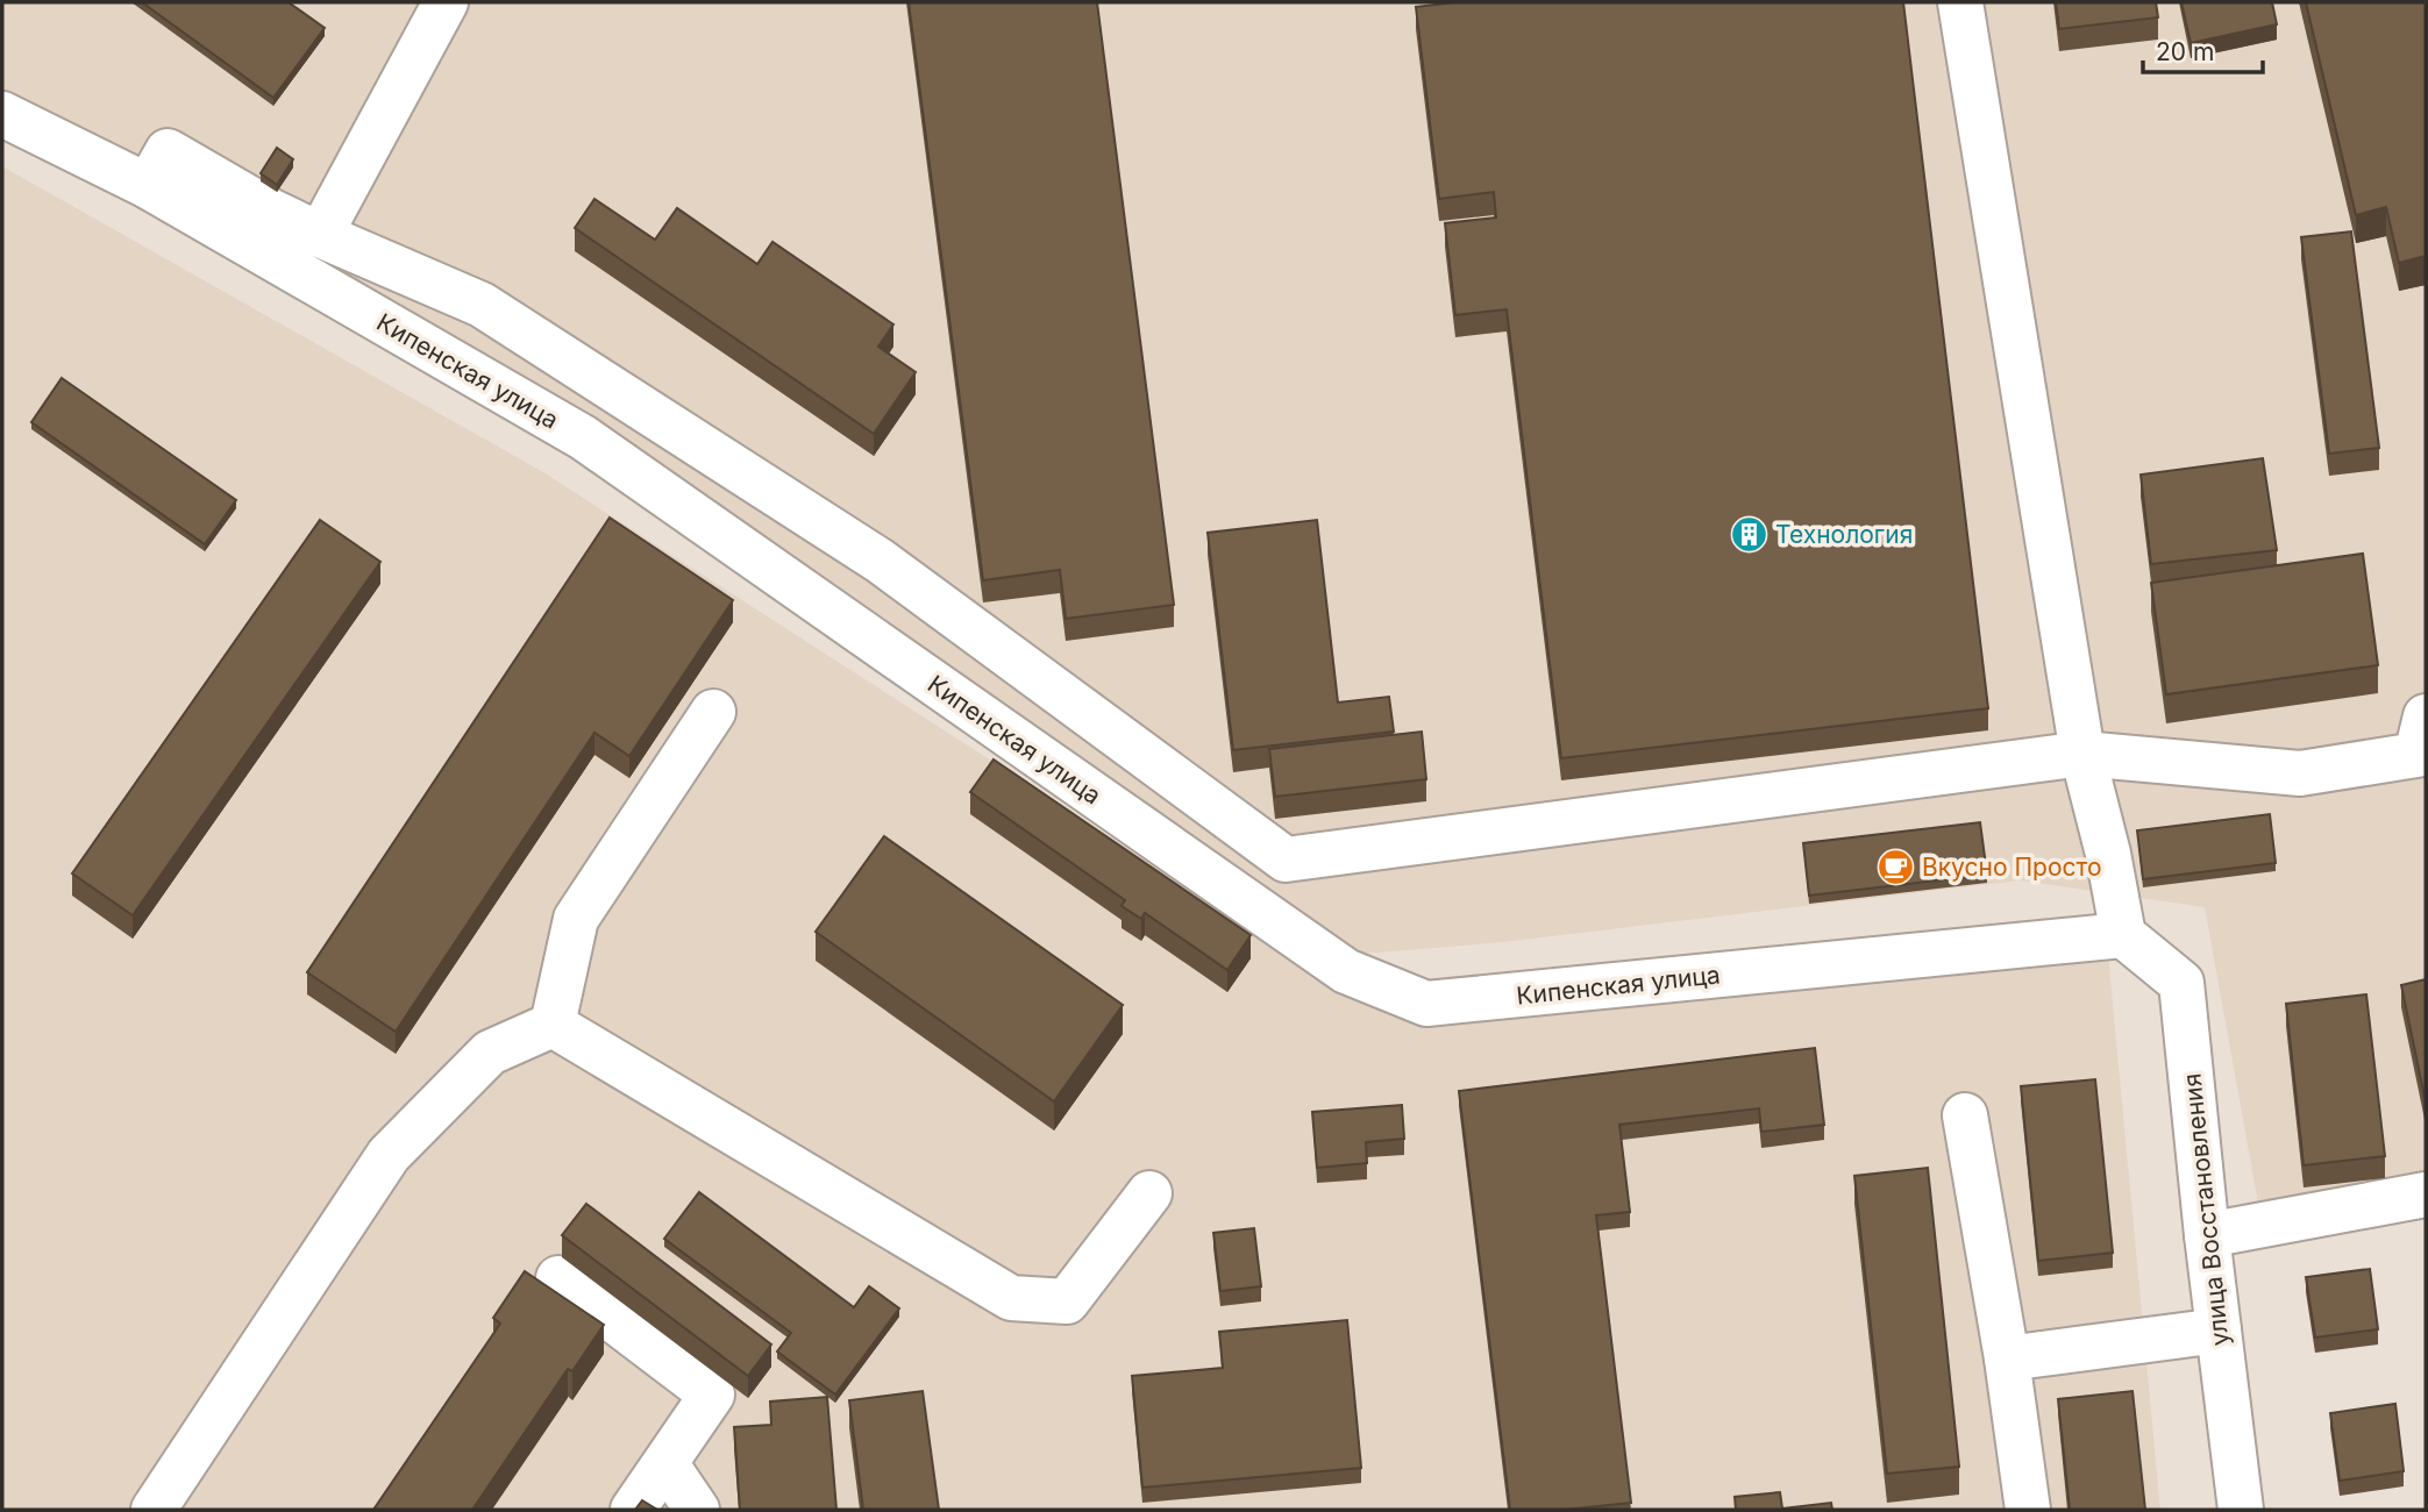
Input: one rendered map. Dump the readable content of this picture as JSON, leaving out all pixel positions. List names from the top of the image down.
{
  "streets": {
    "street": ["Кипенская улица", "улица Восстановления"]
  },
  "crossings": [
    ["Кипенская улица", "улица Восстановления"]
  ],
  "places": {
    "building": ["Технология"],
    "cafe": ["Вкусно Просто"]
  },
  "scale_bar": "20 m"
}
